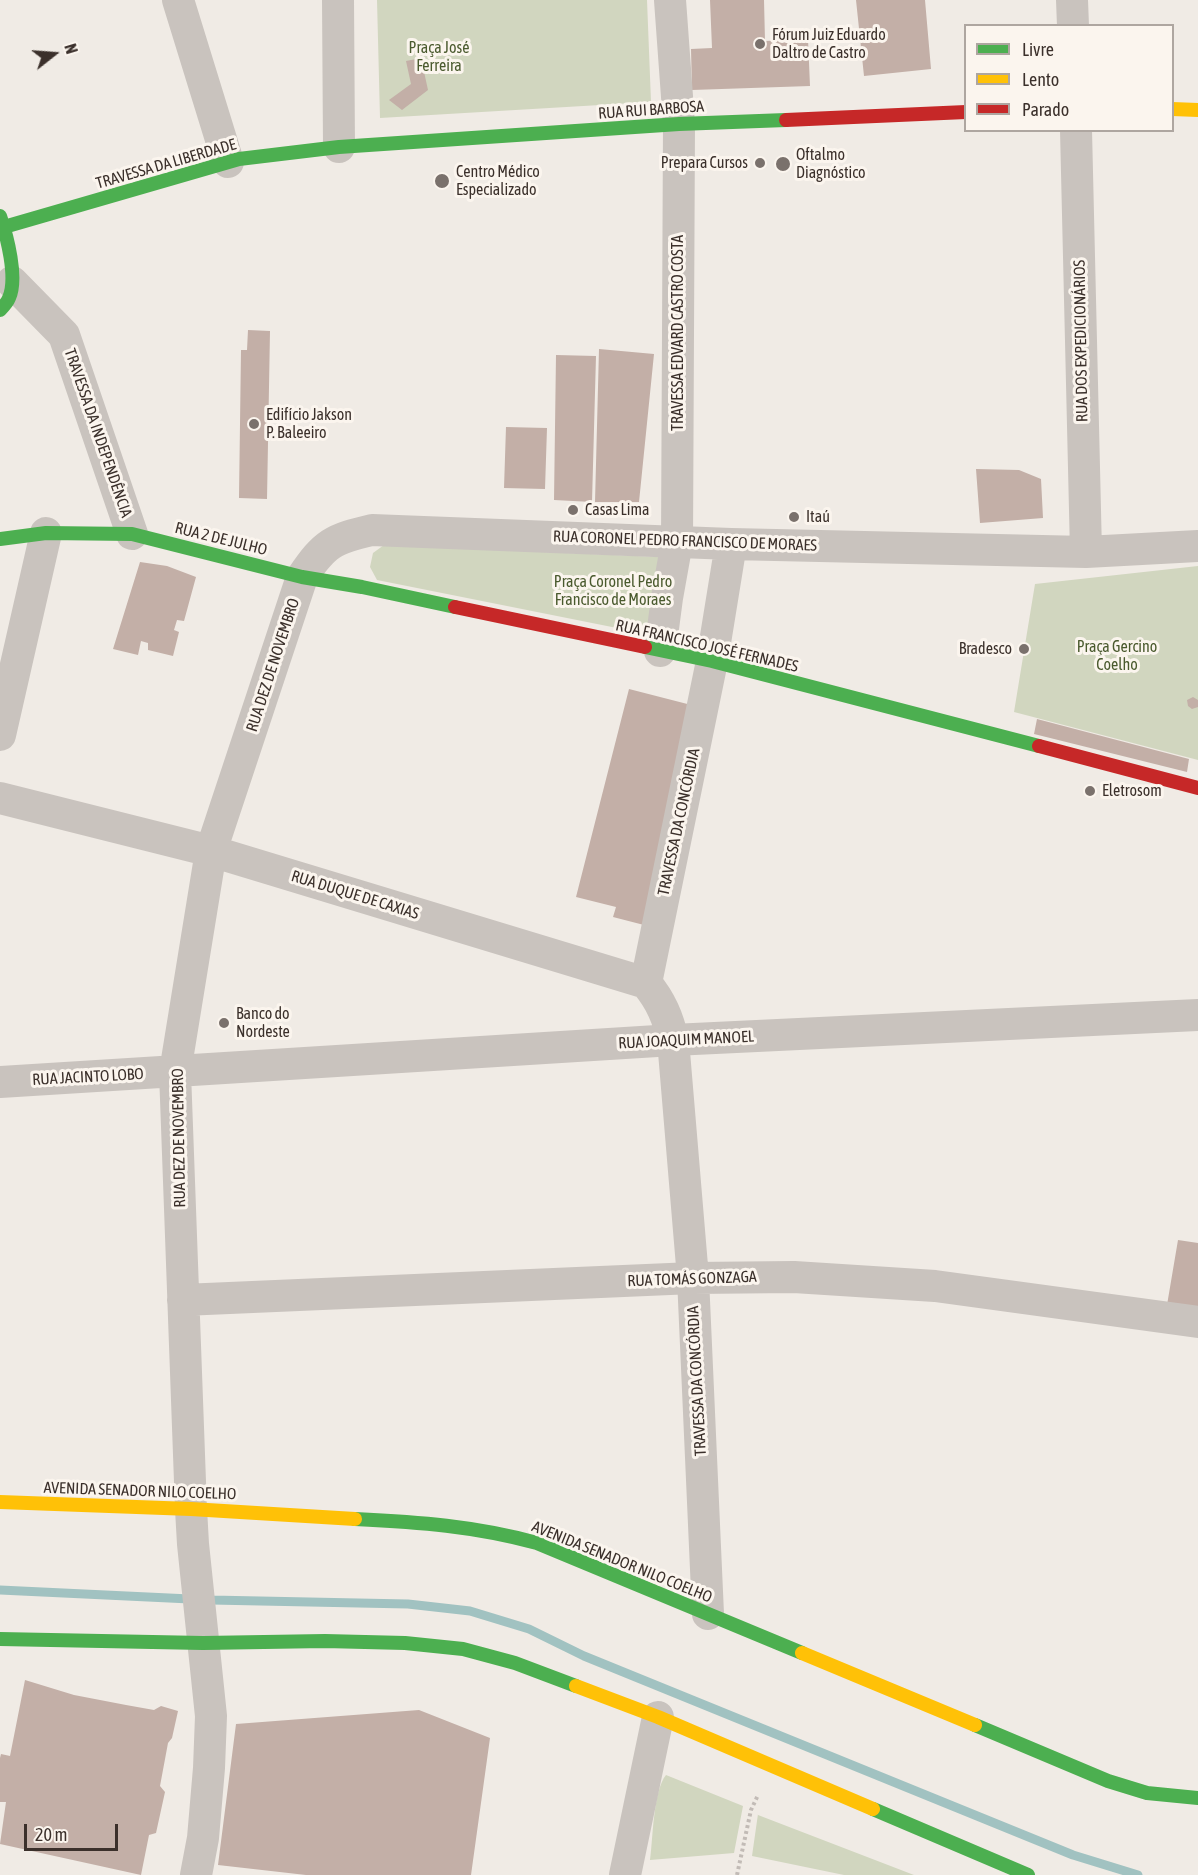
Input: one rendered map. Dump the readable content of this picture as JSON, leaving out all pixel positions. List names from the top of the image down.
{
  "streets": {
    "main road": [
      "RUA RUI BARBOSA",
      "TRAVESSA DA LIBERDADE",
      "RUA 2 DE JULHO",
      "RUA FRANCISCO JOSÉ FERNADES",
      "AVENIDA SENADOR NILO COELHO"
    ],
    "street": [
      "TRAVESSA EDVARD CASTRO COSTA",
      "RUA DOS EXPEDICIONÁRIOS",
      "TRAVESSA DA INDEPENDÊNCIA",
      "RUA CORONEL PEDRO FRANCISCO DE MORAES",
      "RUA DEZ DE NOVEMBRO",
      "TRAVESSA DA CONCÓRDIA",
      "RUA DUQUE DE CAXIAS",
      "RUA JOAQUIM MANOEL",
      "RUA JACINTO LOBO",
      "RUA TOMÁS GONZAGA"
    ]
  },
  "crossings": [
    ["RUA RUI BARBOSA", "TRAVESSA DA LIBERDADE"],
    ["RUA RUI BARBOSA", "TRAVESSA EDVARD CASTRO COSTA"],
    ["TRAVESSA EDVARD CASTRO COSTA", "RUA CORONEL PEDRO FRANCISCO DE MORAES"],
    ["TRAVESSA EDVARD CASTRO COSTA", "RUA FRANCISCO JOSÉ FERNADES"],
    ["RUA DOS EXPEDICIONÁRIOS", "RUA CORONEL PEDRO FRANCISCO DE MORAES"],
    ["TRAVESSA DA INDEPENDÊNCIA", "RUA 2 DE JULHO"],
    ["RUA 2 DE JULHO", "RUA CORONEL PEDRO FRANCISCO DE MORAES"],
    ["RUA 2 DE JULHO", "RUA FRANCISCO JOSÉ FERNADES"],
    ["RUA 2 DE JULHO", "RUA DEZ DE NOVEMBRO"],
    ["RUA CORONEL PEDRO FRANCISCO DE MORAES", "RUA FRANCISCO JOSÉ FERNADES"],
    ["RUA CORONEL PEDRO FRANCISCO DE MORAES", "RUA DEZ DE NOVEMBRO"],
    ["RUA CORONEL PEDRO FRANCISCO DE MORAES", "TRAVESSA DA CONCÓRDIA"],
    ["RUA FRANCISCO JOSÉ FERNADES", "RUA DEZ DE NOVEMBRO"],
    ["RUA FRANCISCO JOSÉ FERNADES", "TRAVESSA DA CONCÓRDIA"],
    ["RUA DEZ DE NOVEMBRO", "RUA DUQUE DE CAXIAS"],
    ["RUA DEZ DE NOVEMBRO", "RUA JOAQUIM MANOEL"],
    ["RUA DEZ DE NOVEMBRO", "RUA JACINTO LOBO"],
    ["RUA DEZ DE NOVEMBRO", "RUA TOMÁS GONZAGA"],
    ["RUA DEZ DE NOVEMBRO", "AVENIDA SENADOR NILO COELHO"],
    ["TRAVESSA DA CONCÓRDIA", "RUA DUQUE DE CAXIAS"],
    ["TRAVESSA DA CONCÓRDIA", "RUA JOAQUIM MANOEL"],
    ["TRAVESSA DA CONCÓRDIA", "RUA TOMÁS GONZAGA"],
    ["TRAVESSA DA CONCÓRDIA", "AVENIDA SENADOR NILO COELHO"],
    ["RUA JOAQUIM MANOEL", "RUA JACINTO LOBO"]
  ],
  "parks": ["Praça José Ferreira", "Praça Coronel Pedro Francisco de Moraes", "Praça Gercino Coelho"],
  "places": [
    "Fórum Juiz Eduardo Daltro de Castro",
    "Prepara Cursos",
    "Oftalmo Diagnóstico",
    "Centro Médico Especializado",
    "Edifício Jakson P. Baleeiro",
    "Casas Lima",
    "Itaú",
    "Bradesco",
    "Eletrosom",
    "Banco do Nordeste"
  ],
  "legend": ["Livre", "Lento", "Parado"],
  "scale_bar": "20 m",
  "north": "right"
}
